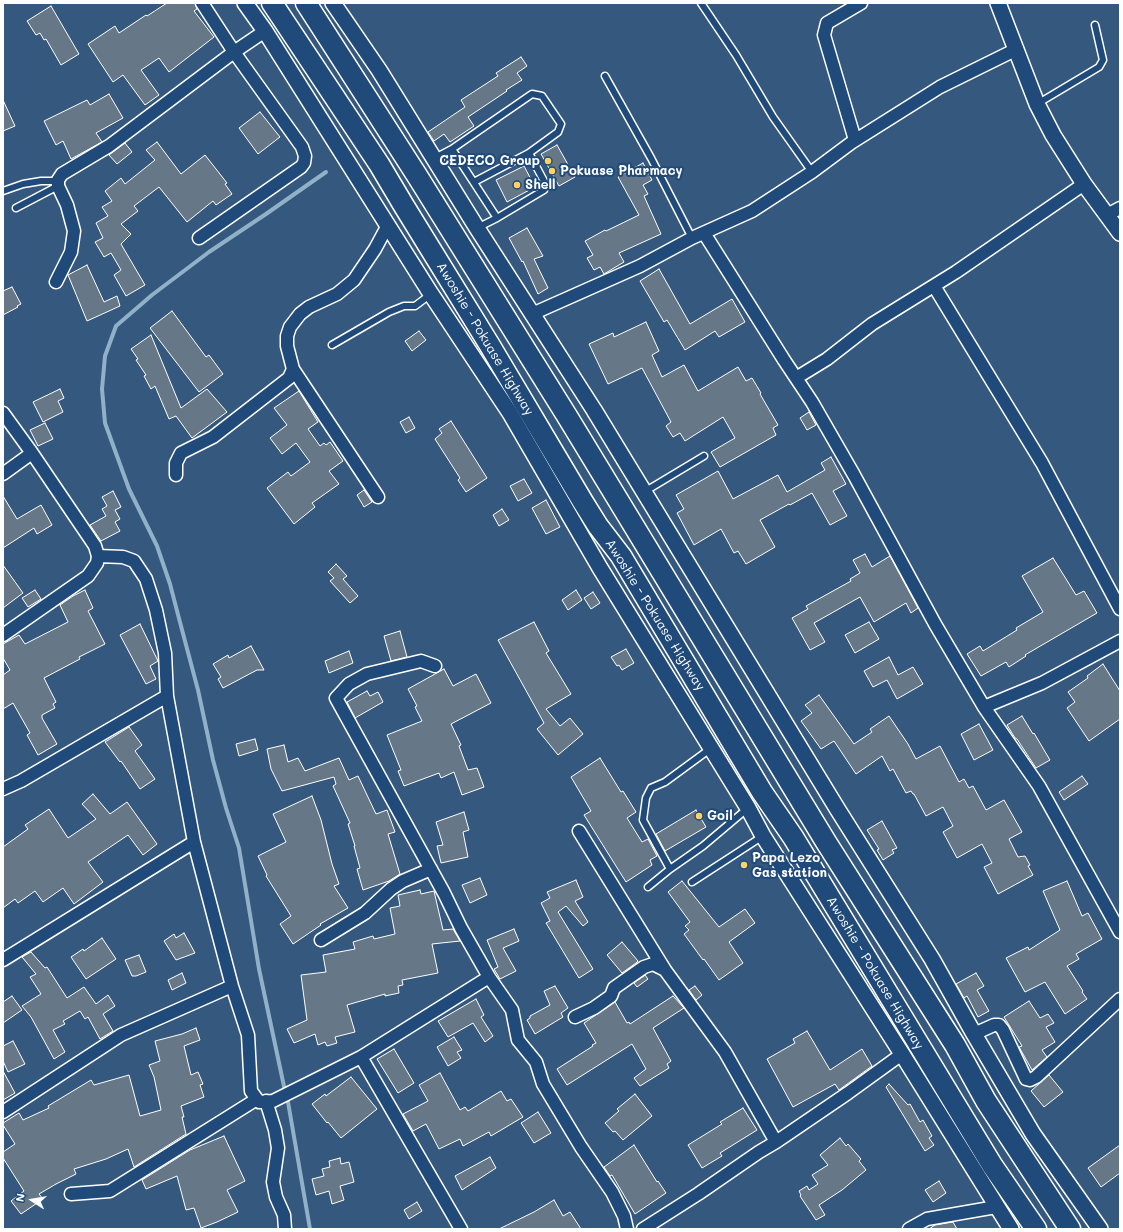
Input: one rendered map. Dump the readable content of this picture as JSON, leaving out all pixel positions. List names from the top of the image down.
{
  "streets": {
    "main road": ["Awoshie - Pokuase Highway"]
  },
  "places": [
    "CEDECO Group",
    "Pokuase Pharmacy",
    "Shell",
    "Goil",
    "Papa Lezo Gas station"
  ],
  "north": "left"
}
